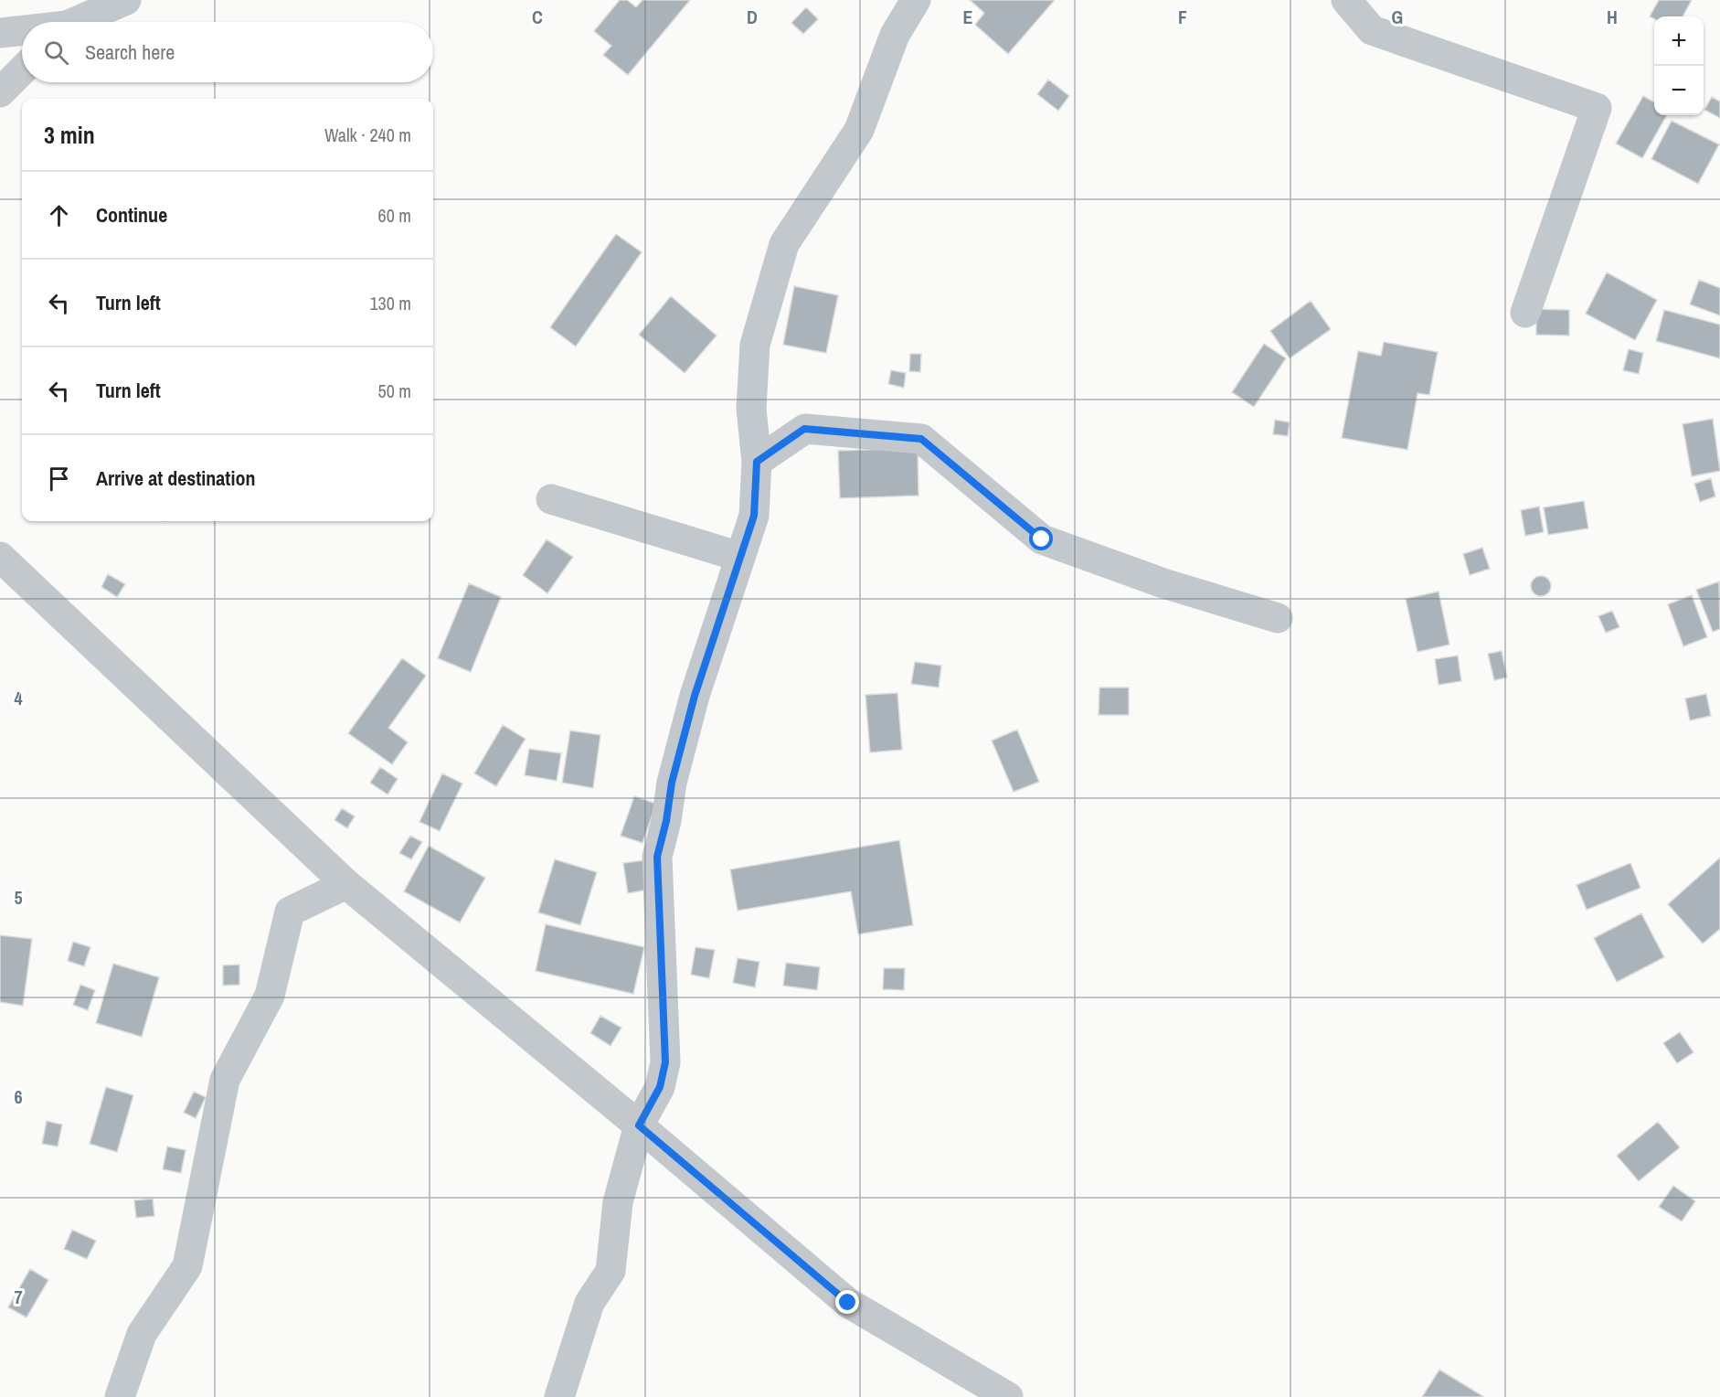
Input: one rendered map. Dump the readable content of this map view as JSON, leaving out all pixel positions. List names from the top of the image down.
{
  "page": {
    "map_buttons": ["+", "−"],
    "search": "Search here",
    "heading": ["3 min", "Walk · 240 m"],
    "list": [
      ["Continue", "60 m"],
      ["Turn left", "130 m"],
      ["Turn left", "50 m"],
      "Arrive at destination"
    ]
  },
  "grid": {
    "columns": [
      "C",
      "D",
      "E",
      "F",
      "G",
      "H"
    ],
    "rows": [
      "4",
      "5",
      "6",
      "7"
    ]
  }
}
